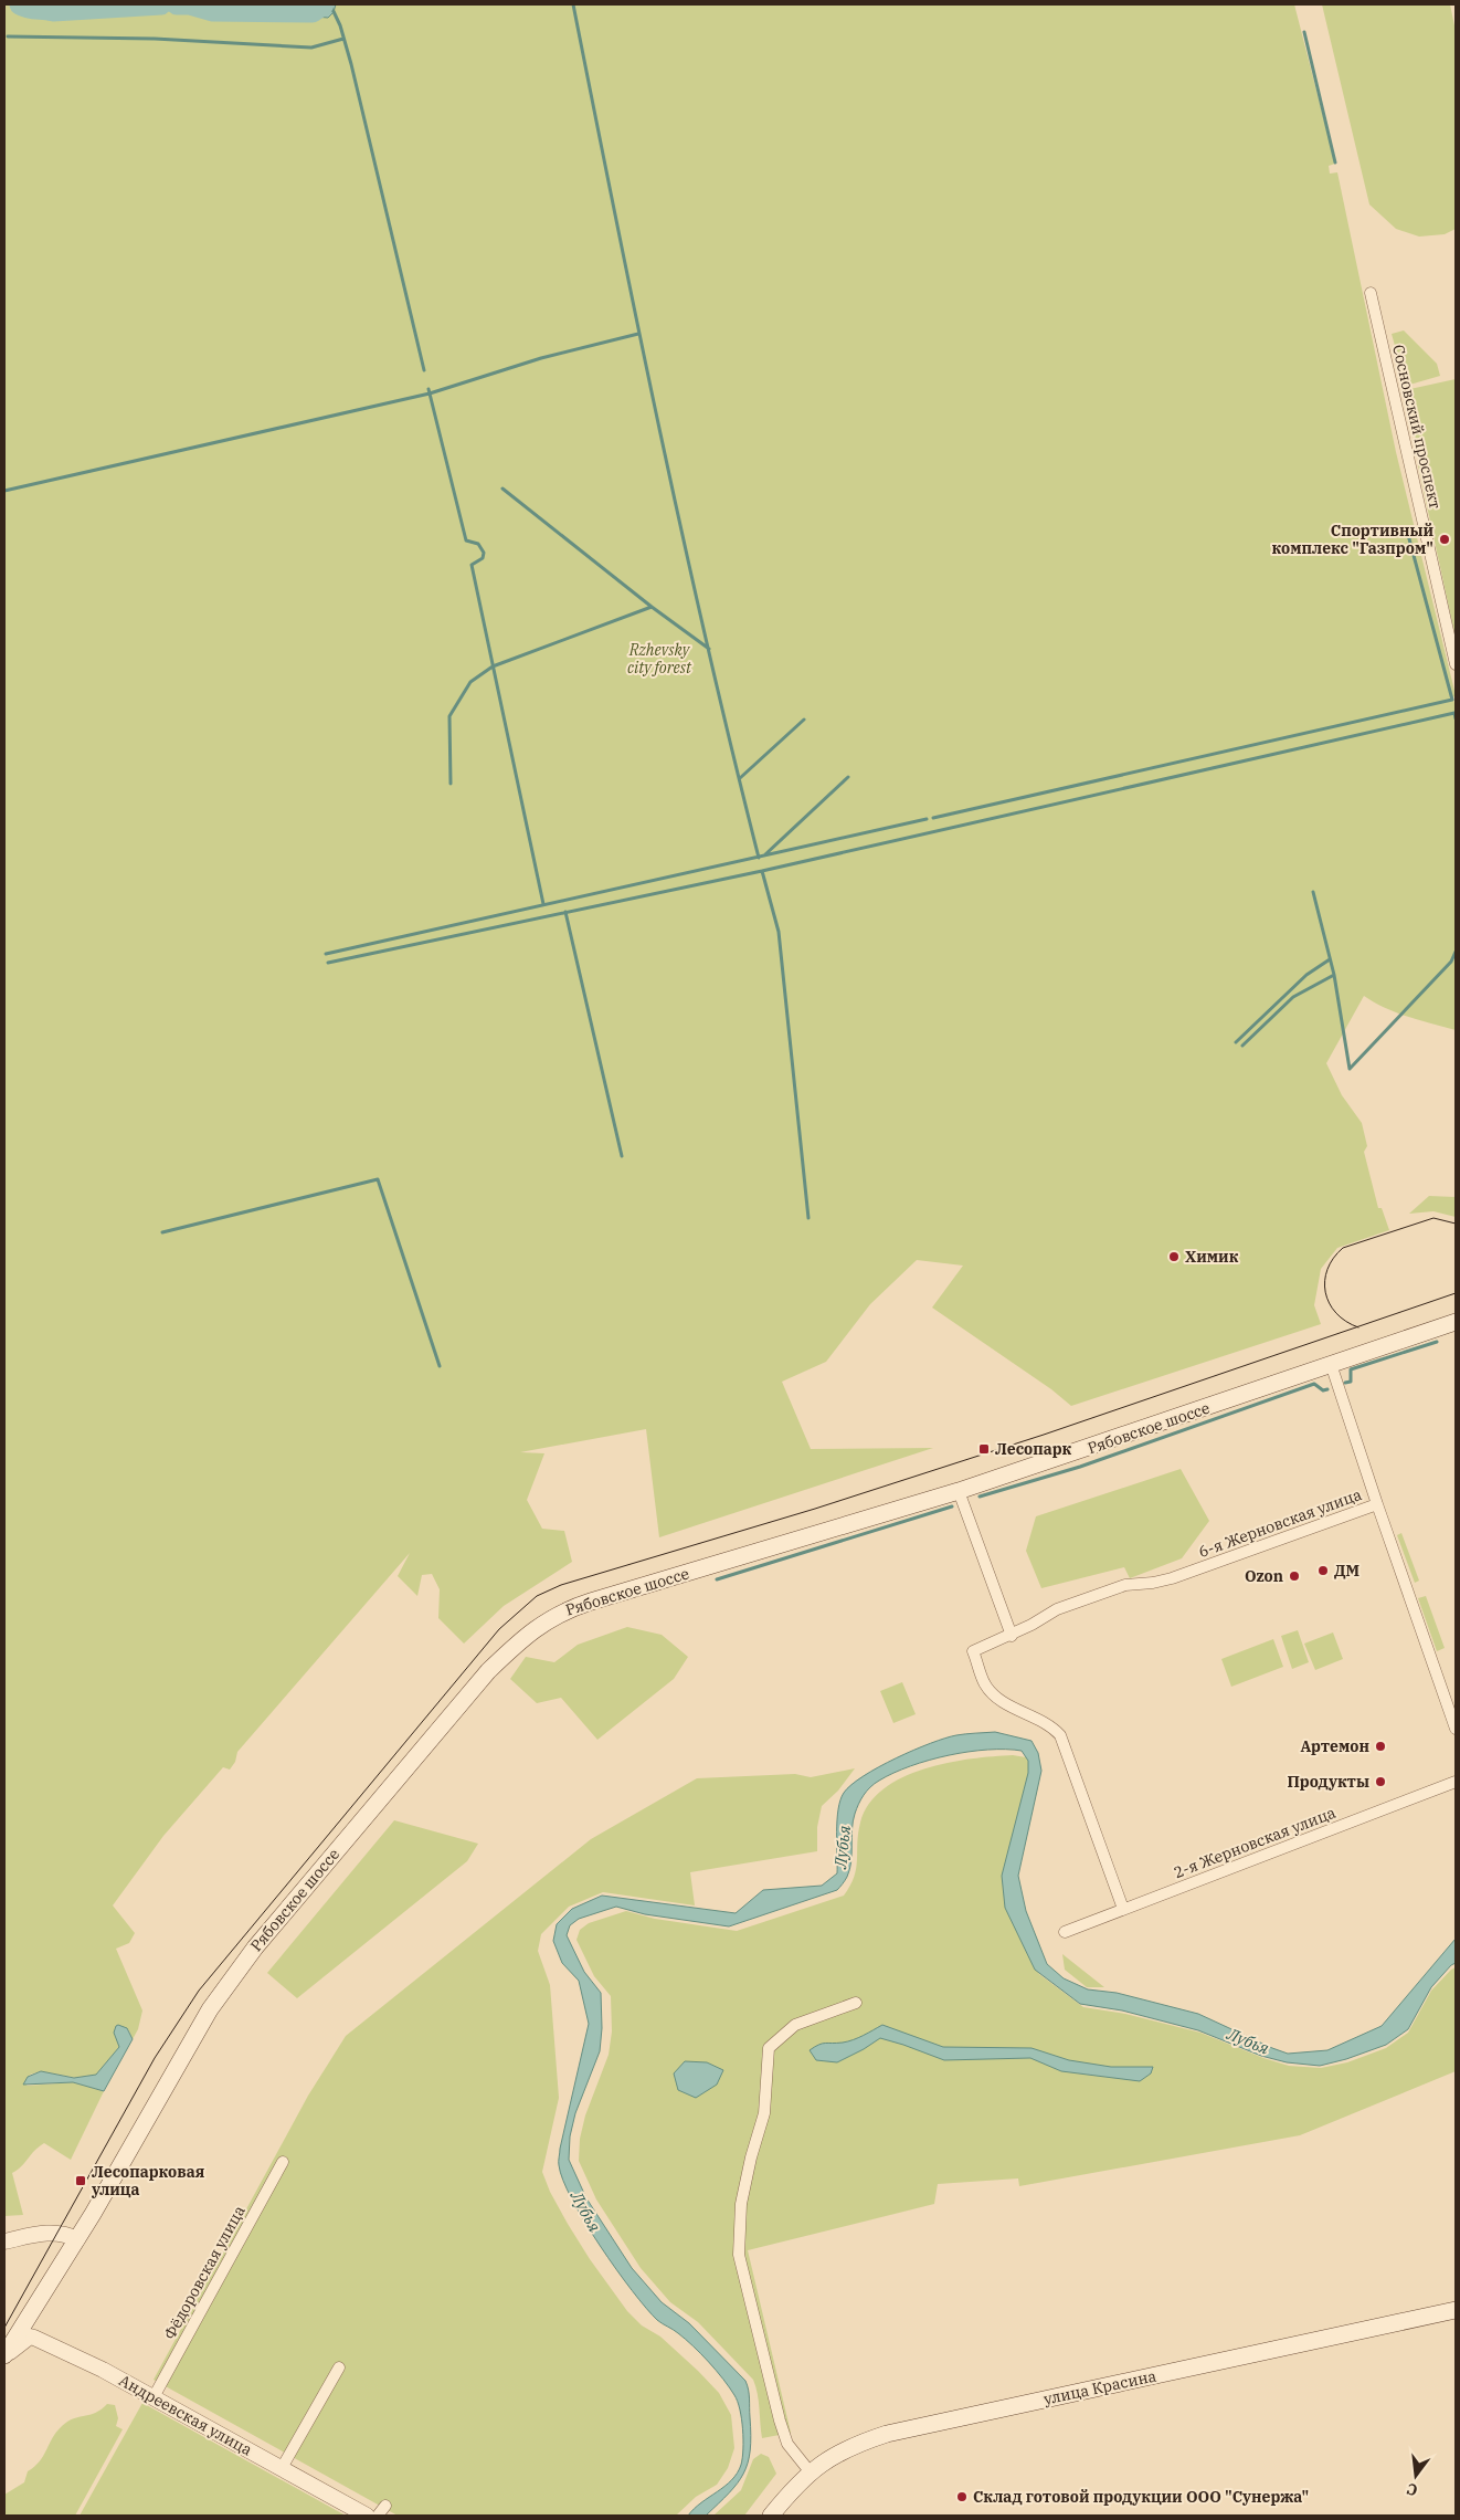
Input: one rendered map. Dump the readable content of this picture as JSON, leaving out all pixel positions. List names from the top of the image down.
{
  "streets": {
    "main road": ["Рябовское шоссе", "улица Красина"],
    "street": [
      "Сосновский проспект",
      "6-я Жерновская улица",
      "2-я Жерновская улица",
      "Фёдоровская улица",
      "Андреевская улица"
    ]
  },
  "crossings": [
    ["Рябовское шоссе", "Андреевская улица"],
    ["6-я Жерновская улица", "2-я Жерновская улица"],
    ["Фёдоровская улица", "Андреевская улица"]
  ],
  "water": ["Лубья"],
  "parks": ["Rzhevsky city forest"],
  "places": {
    "other": [
      "Cпортивный комплекс \"Газпром\"",
      "Химик",
      "ДМ",
      "Ozon",
      "Артемон",
      "Продукты",
      "Склад готовой продукции ООО \"Сунержа\""
    ],
    "transit": ["Лесопарк", "Лесопарковая улица"]
  },
  "north": "bottom"
}
